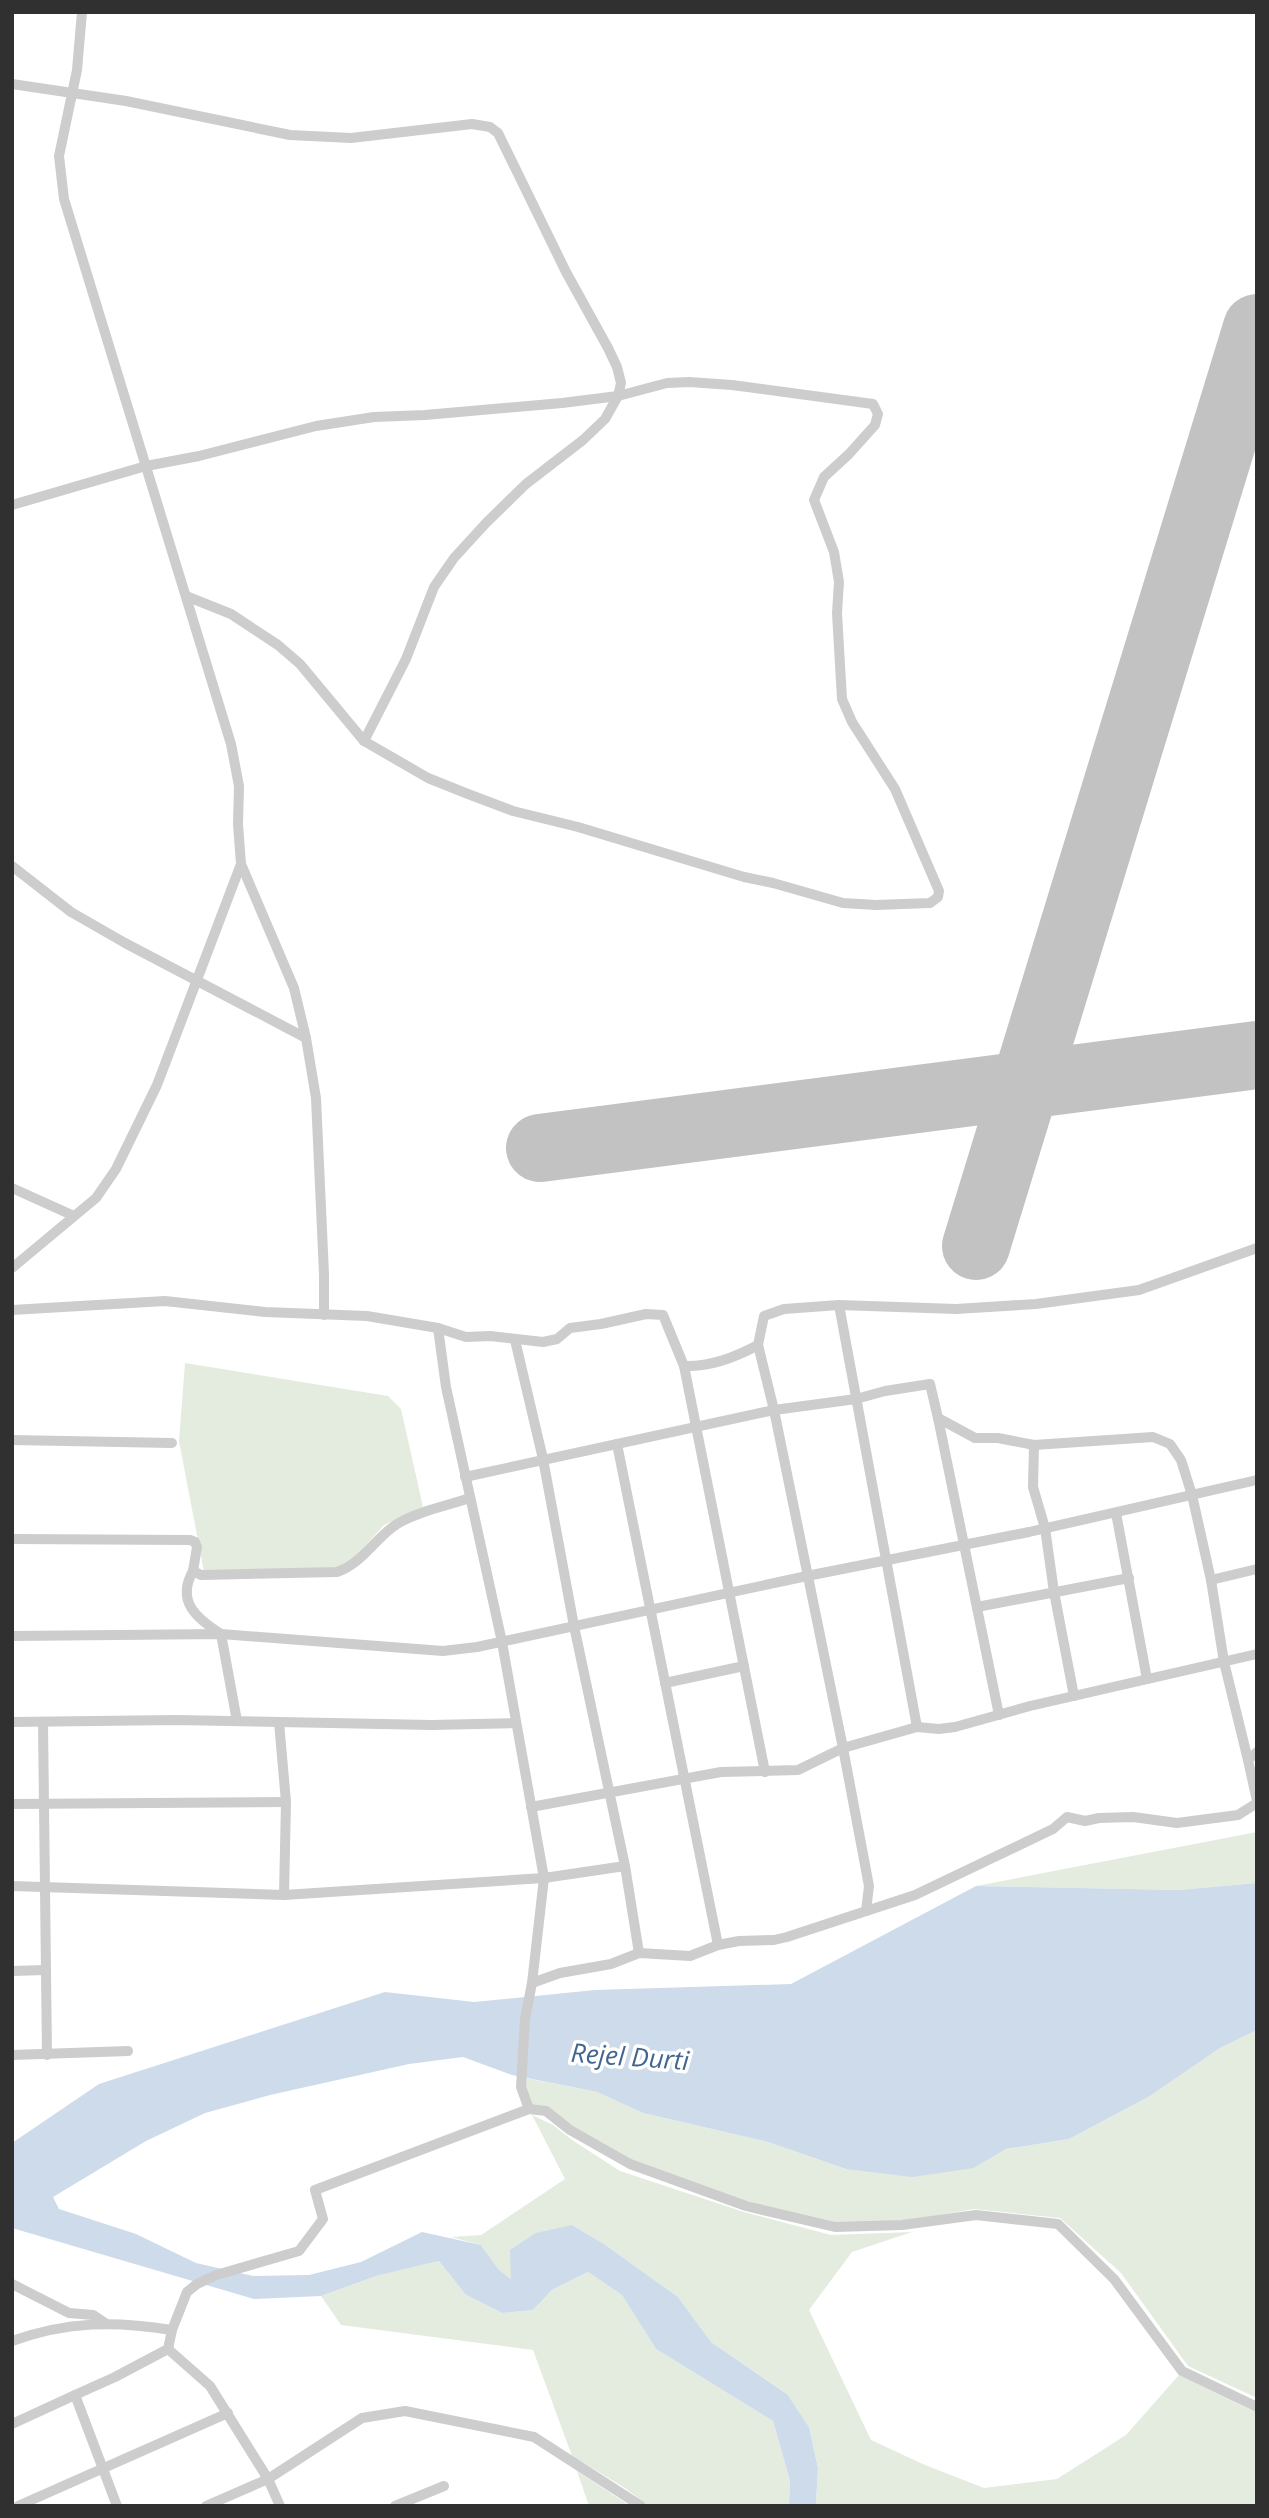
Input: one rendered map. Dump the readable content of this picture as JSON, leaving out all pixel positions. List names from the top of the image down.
{
  "water": ["Rejel Durti"]
}
